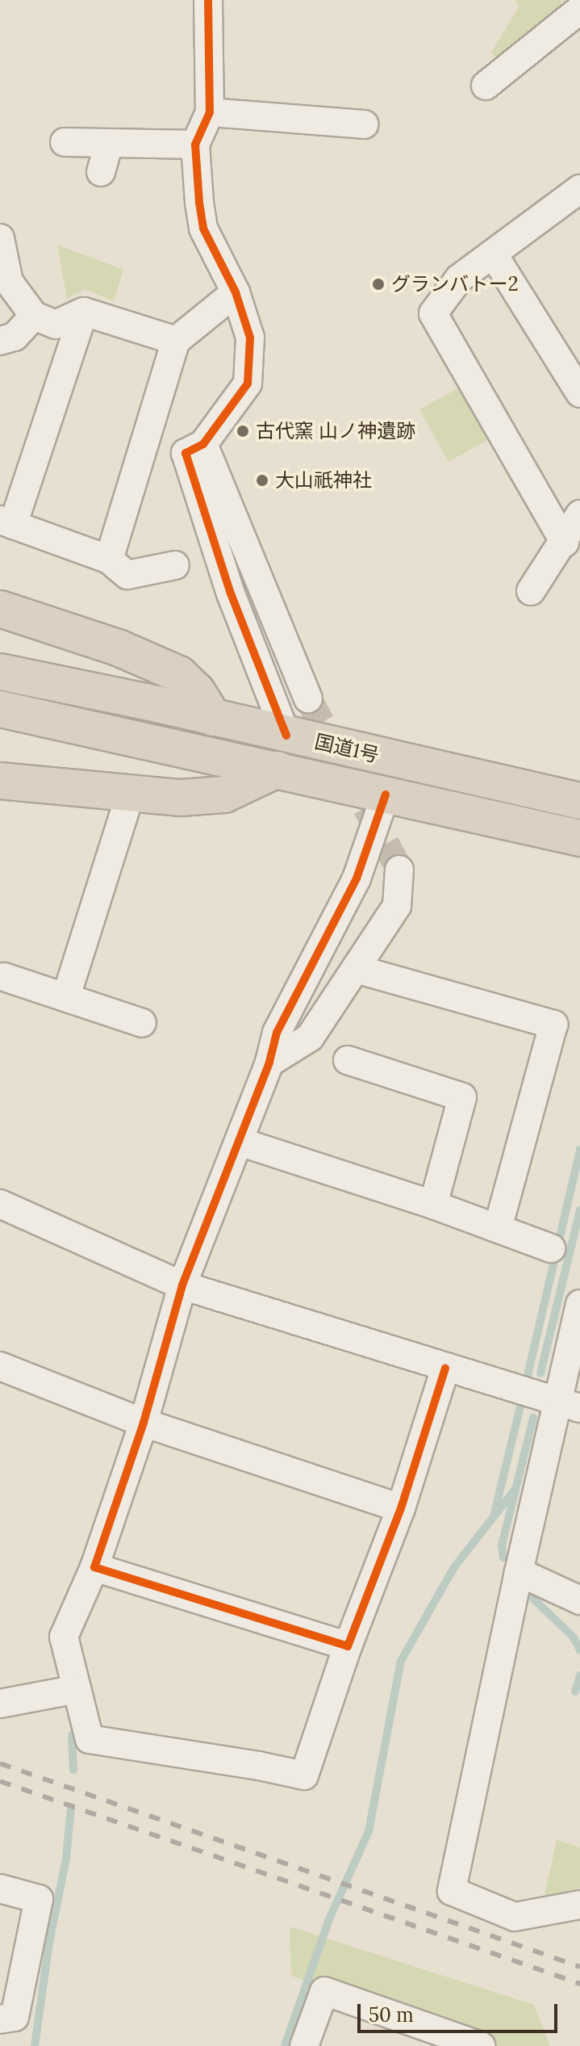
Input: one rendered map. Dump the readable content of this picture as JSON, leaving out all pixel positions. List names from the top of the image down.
{
  "streets": {
    "highway": ["国道1号"]
  },
  "places": ["グランバトー2", "古代窯 山ノ神遺跡", "大山祇神社"],
  "scale_bar": "50 m"
}
